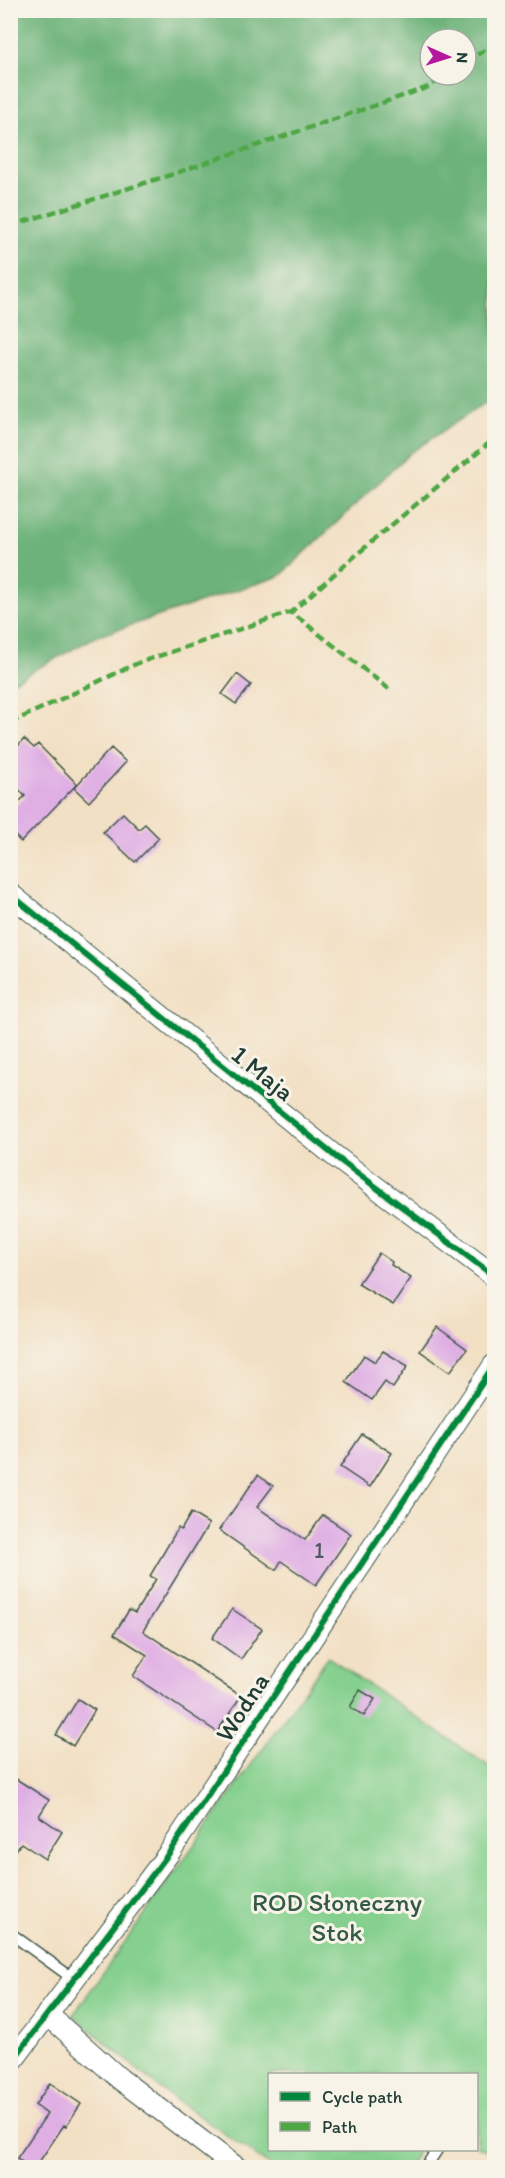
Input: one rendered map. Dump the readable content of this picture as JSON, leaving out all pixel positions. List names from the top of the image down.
{
  "streets": {
    "street": ["1 Maja", "Wodna"]
  },
  "parks": ["ROD Słoneczny Stok"],
  "house_numbers": ["1"],
  "legend": ["Cycle path", "Path"],
  "north": "right"
}
